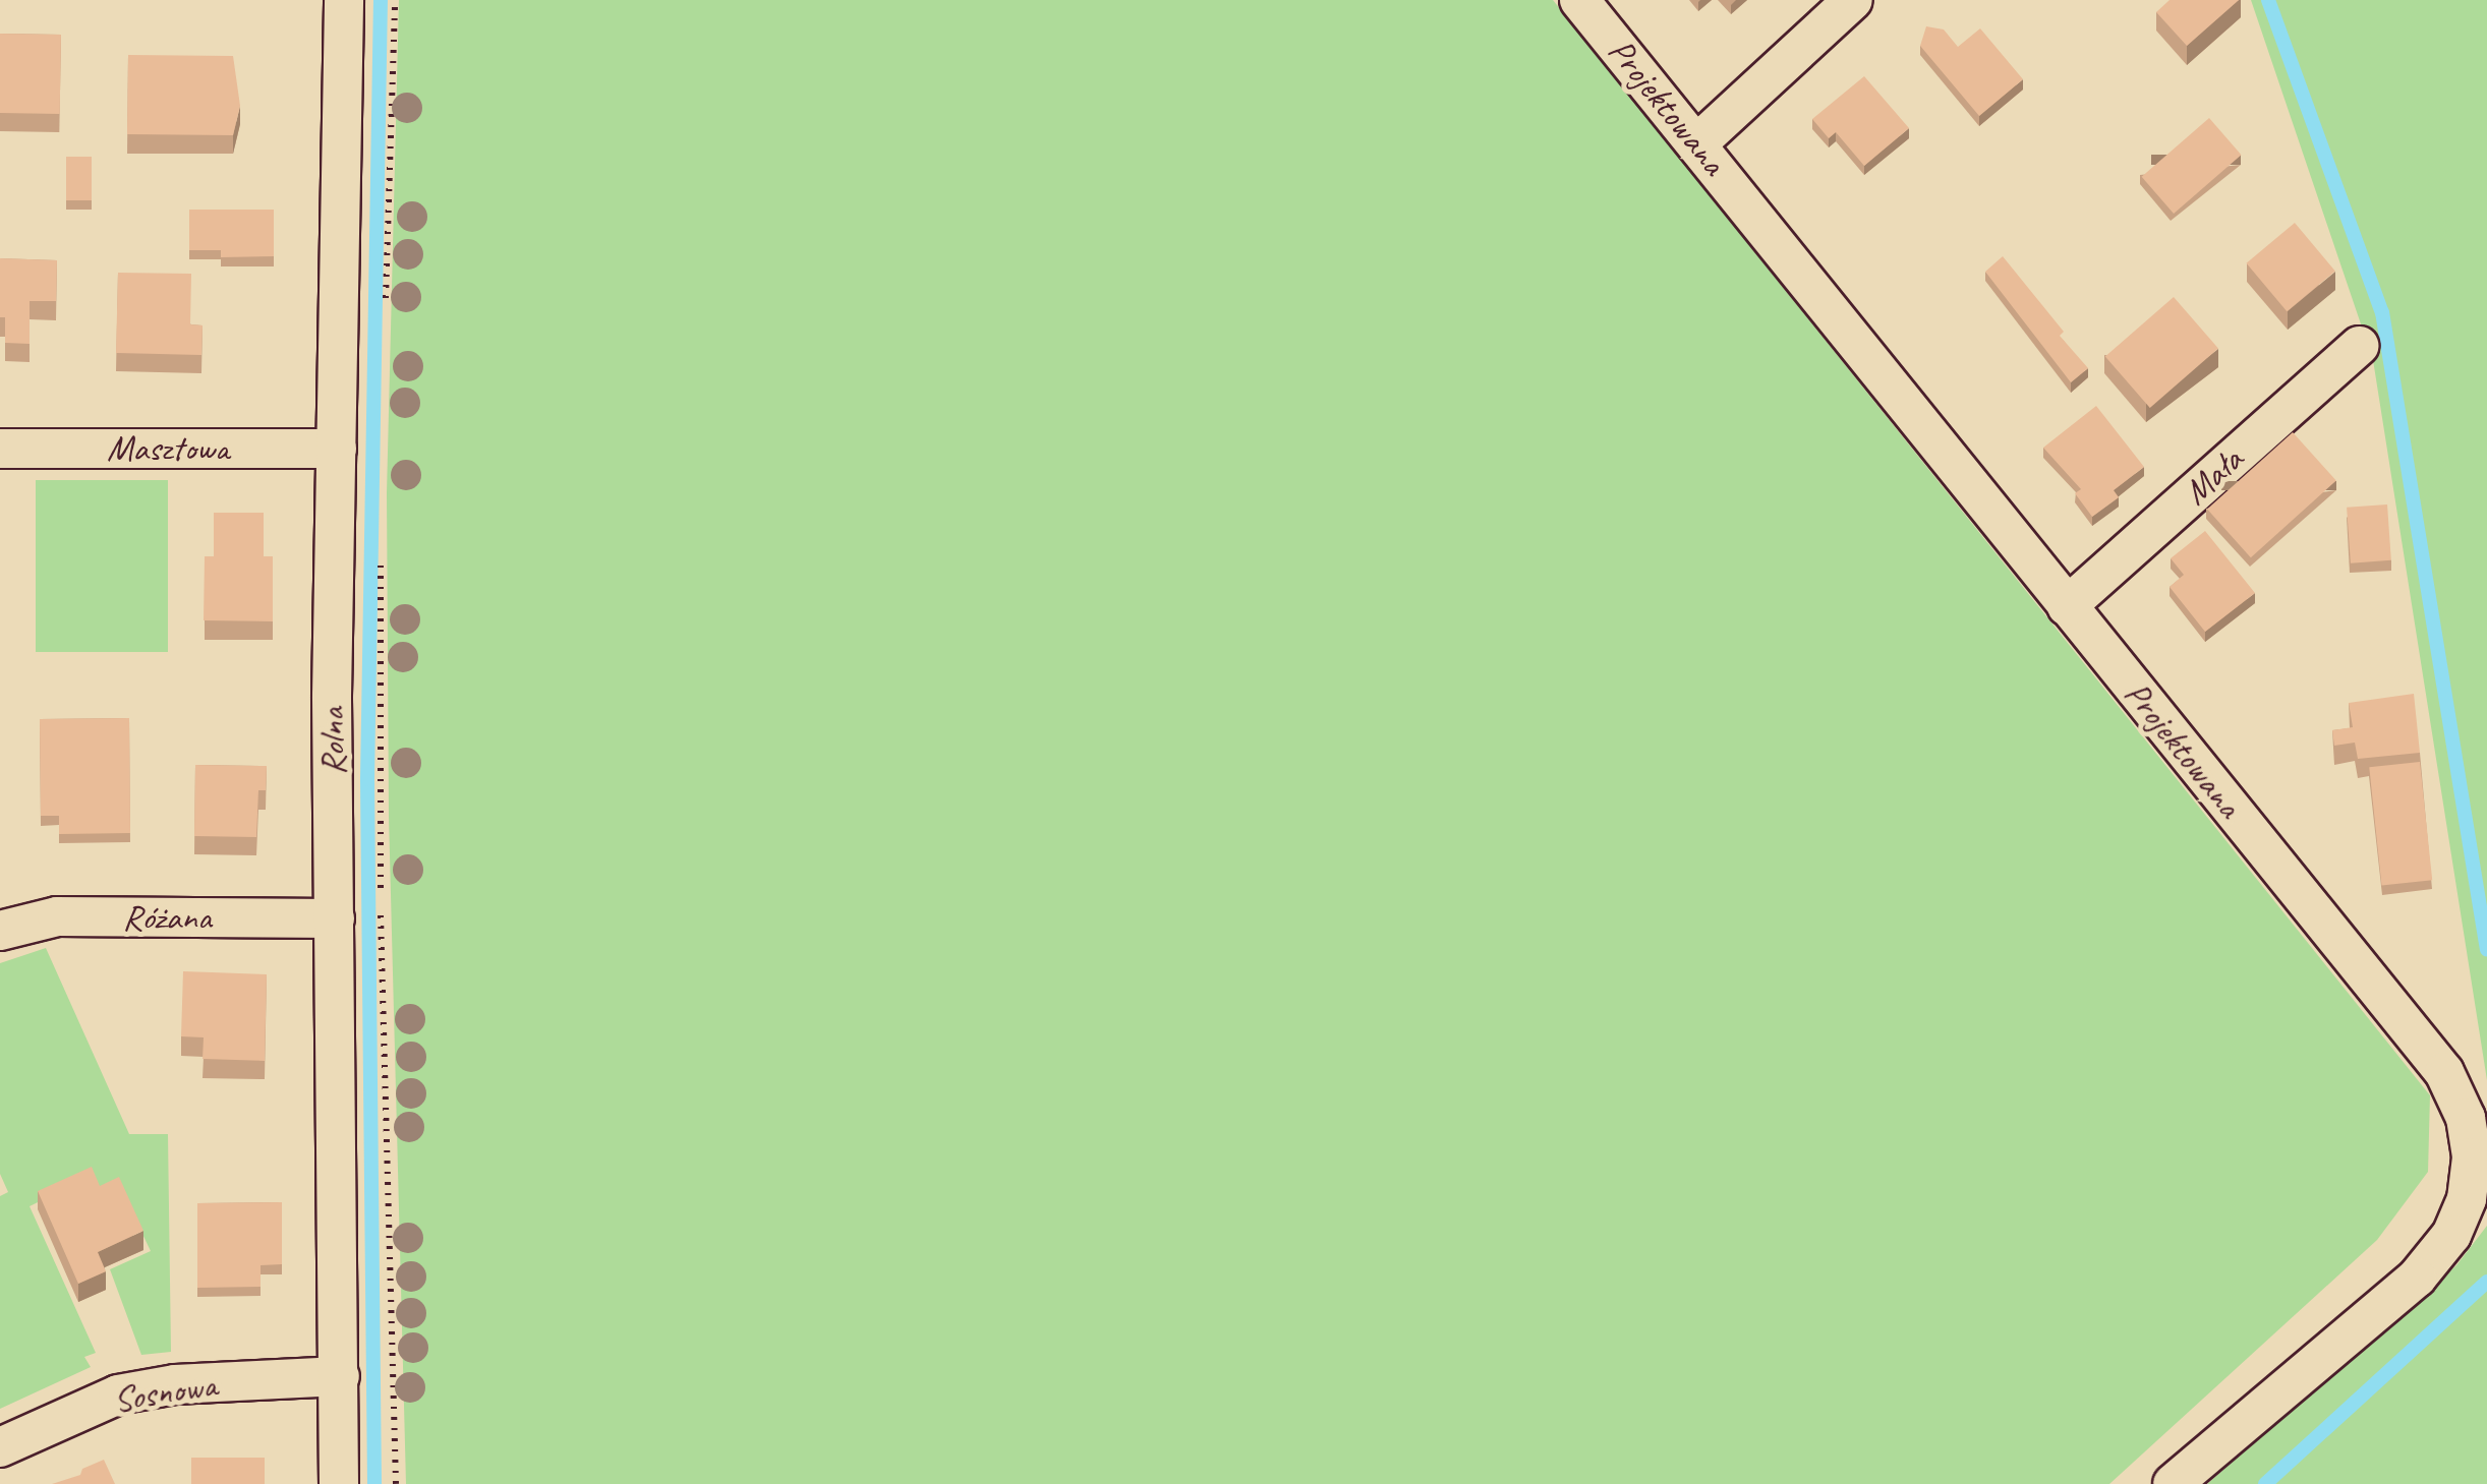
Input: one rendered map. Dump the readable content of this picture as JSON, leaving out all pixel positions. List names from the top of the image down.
{
  "streets": {
    "street": [
      "Projektowana",
      "Masztowa",
      "Mała",
      "Rolna",
      "Różana",
      "Sosnowa"
    ]
  },
  "crossings": [
    ["Projektowana", "Mała"],
    ["Masztowa", "Rolna"],
    ["Rolna", "Różana"],
    ["Rolna", "Sosnowa"]
  ]
}
